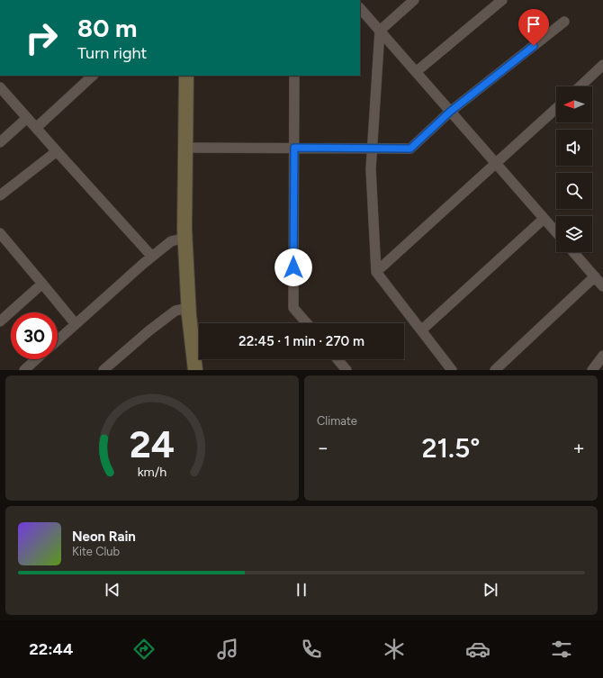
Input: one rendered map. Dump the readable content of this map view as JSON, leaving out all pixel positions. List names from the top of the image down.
{
  "north": "left",
  "page": {
    "turn": ["80 m", "Turn right"],
    "limit": "30",
    "trip": "22:45 · 1 min · 270 m",
    "tile": "Climate",
    "heat": ["−", "21.5°", "+"],
    "song": ["Neon Rain", "Kite Club"],
    "tabs": "22:44",
    "gauge": ["24", "km/h"]
  }
}
